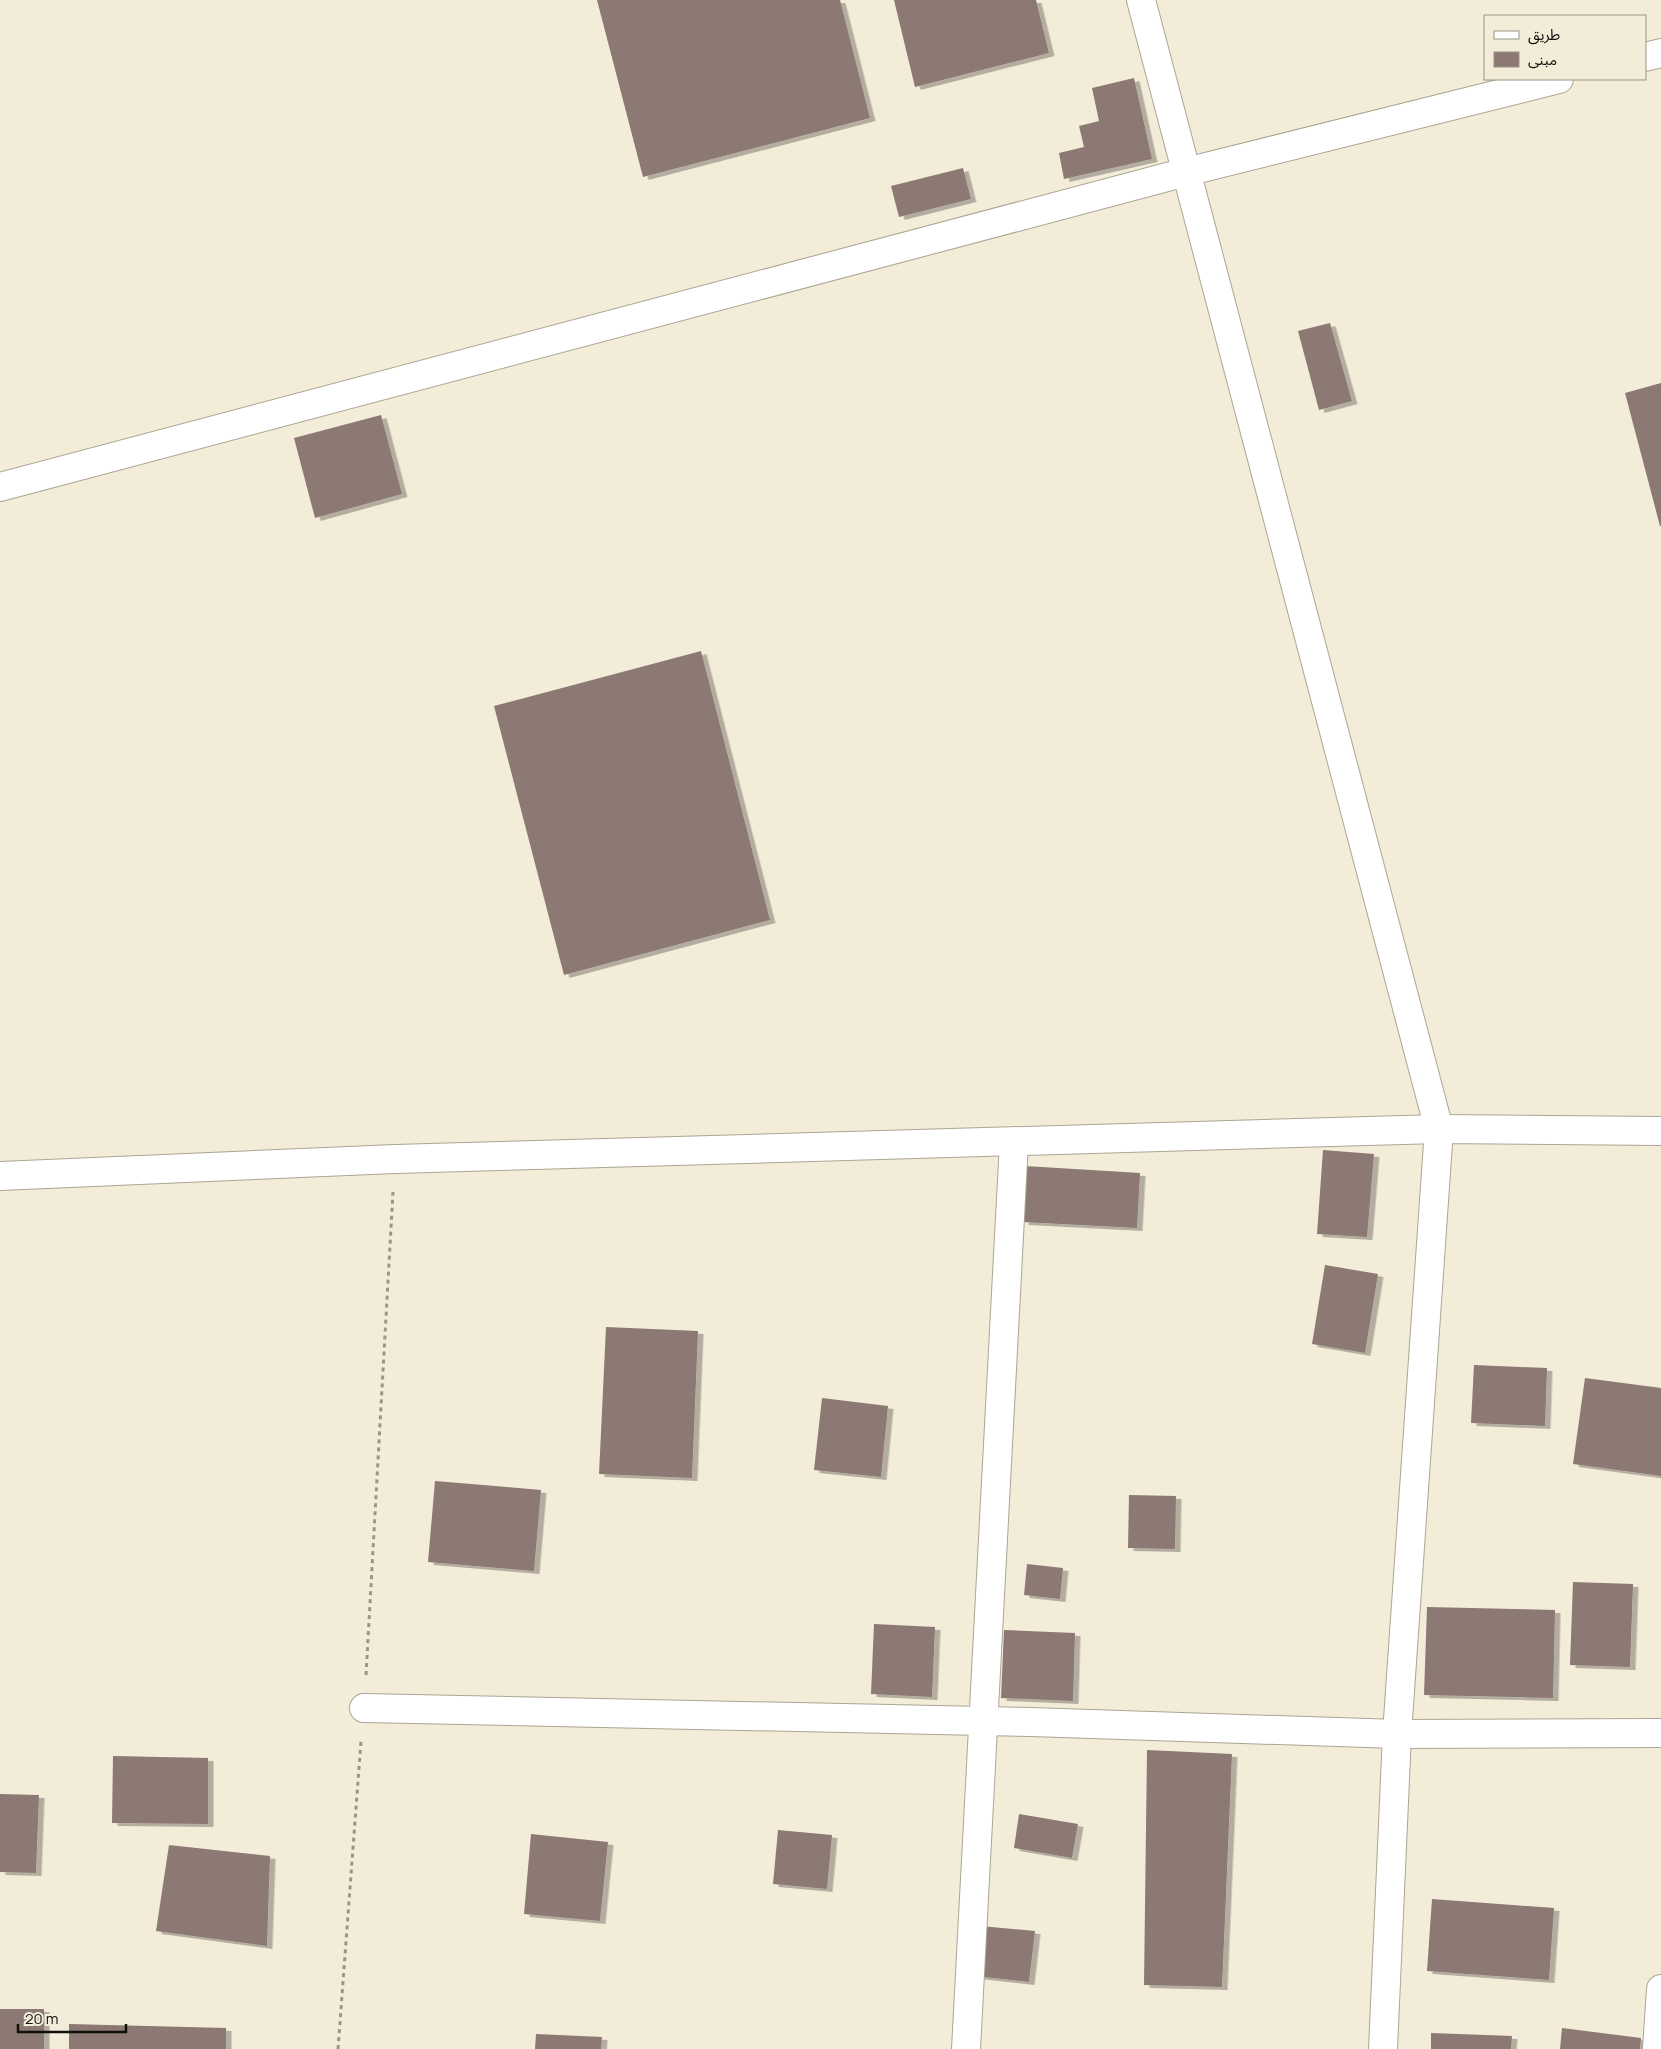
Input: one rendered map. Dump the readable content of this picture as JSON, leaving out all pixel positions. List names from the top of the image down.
{
  "legend": ["طريق", "مبنى"],
  "scale_bar": "20 m"
}
